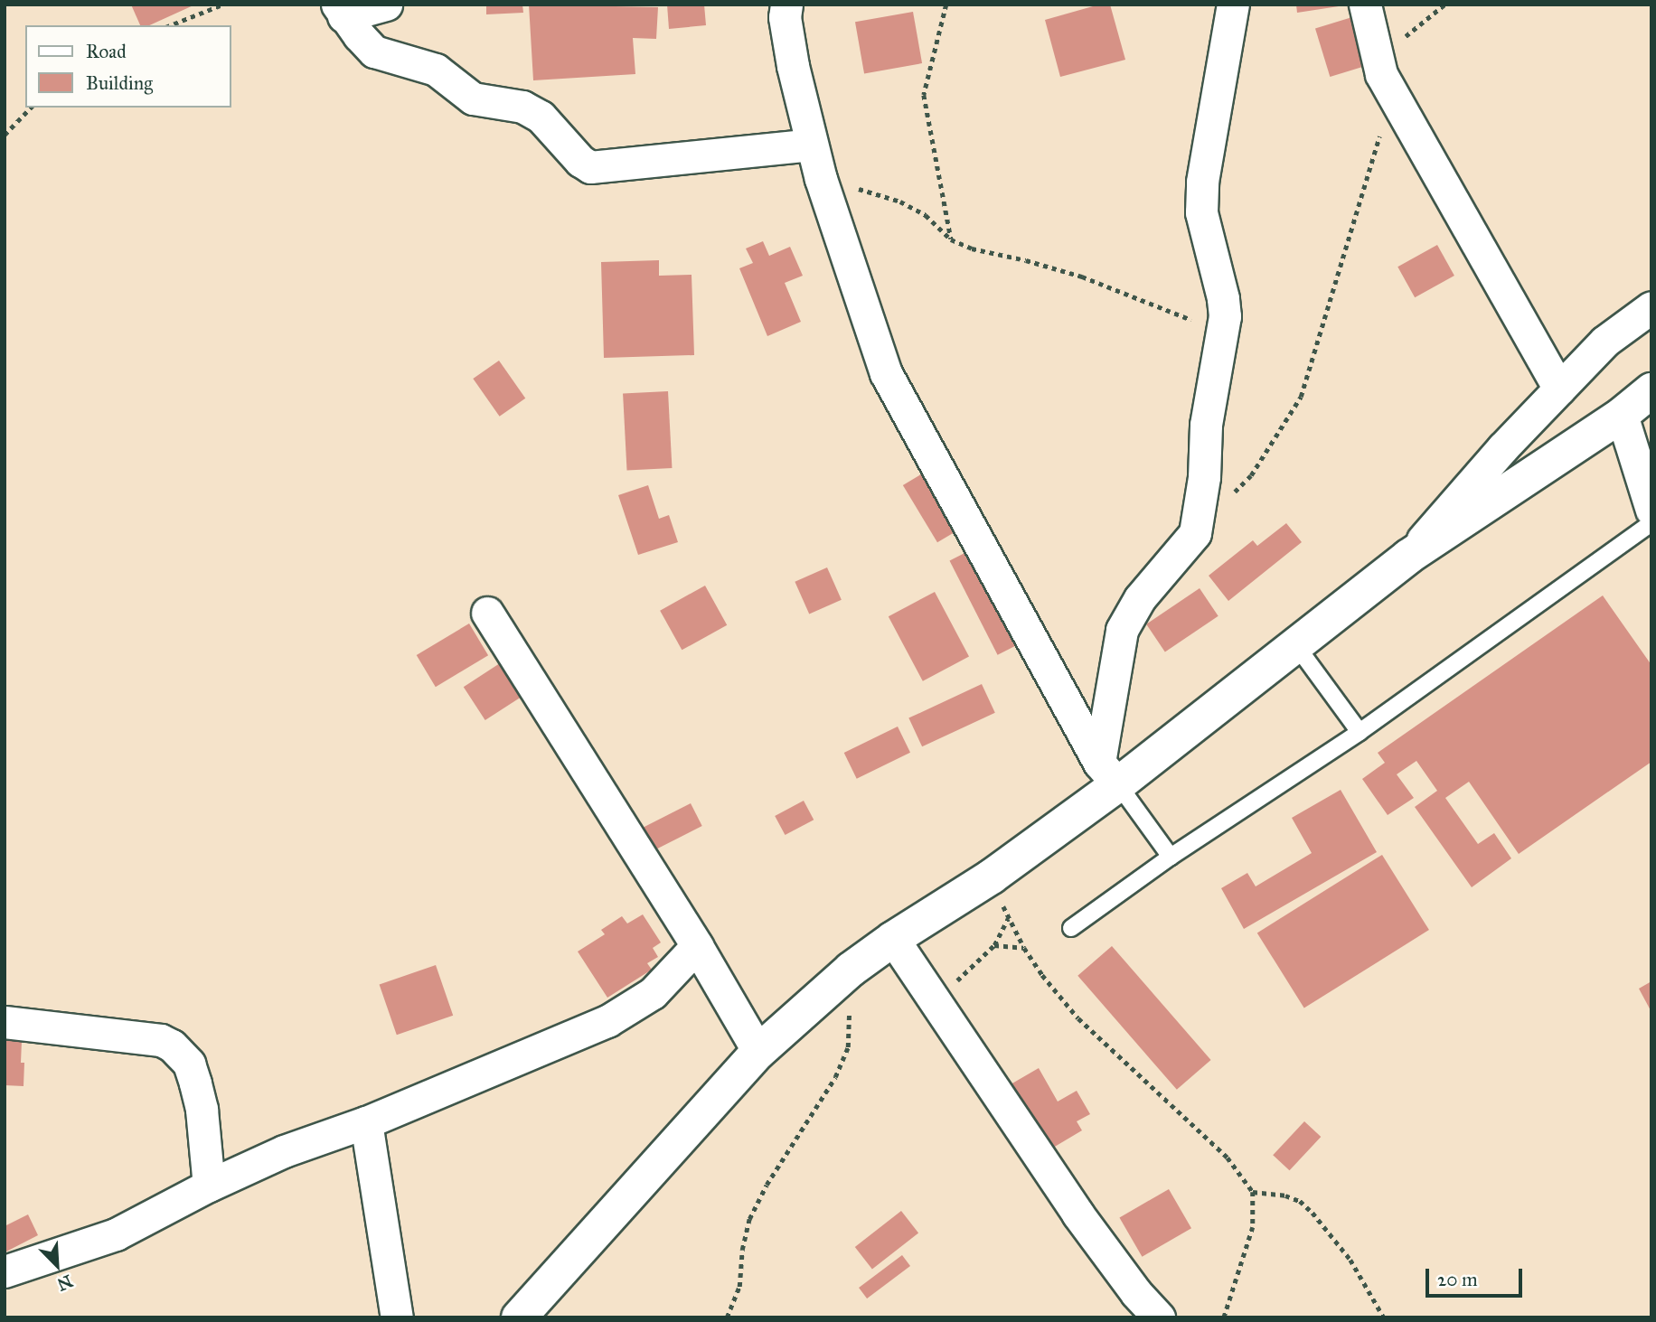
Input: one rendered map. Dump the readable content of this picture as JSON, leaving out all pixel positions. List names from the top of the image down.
{
  "legend": ["Road", "Building"],
  "scale_bar": "20 m",
  "north": "bottom right"
}
